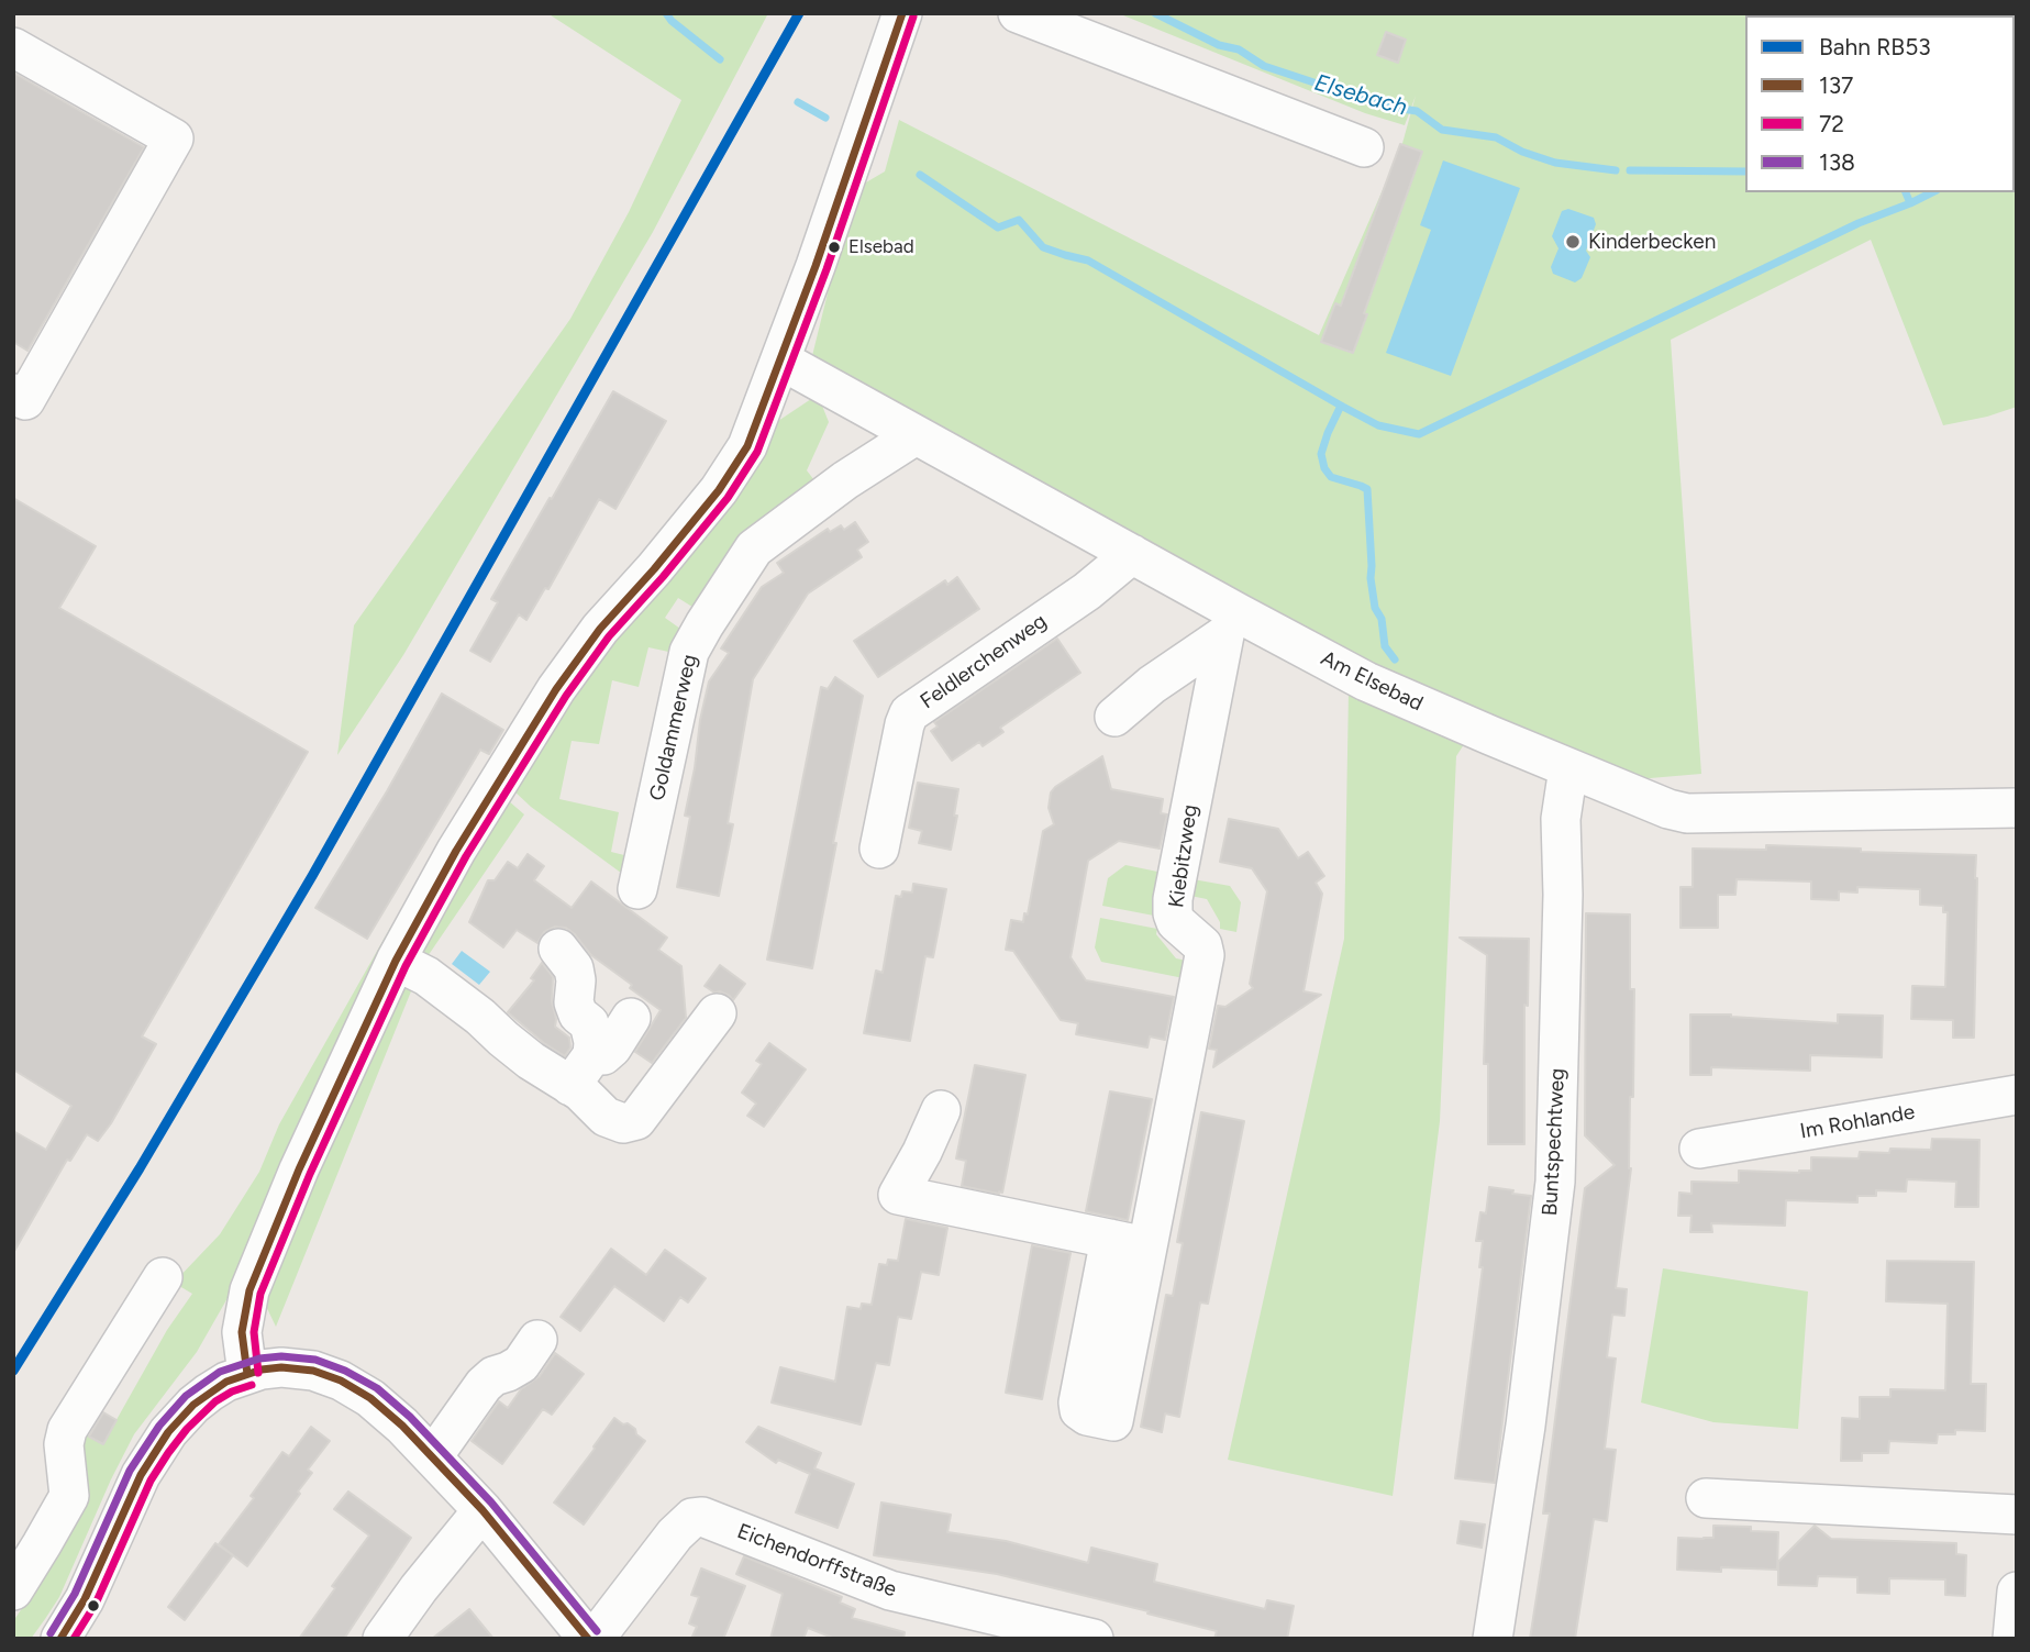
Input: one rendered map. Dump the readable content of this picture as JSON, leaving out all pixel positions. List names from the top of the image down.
{
  "streets": {
    "street": [
      "Feldlerchenweg",
      "Am Elsebad",
      "Goldammerweg",
      "Kiebitzweg",
      "Im Rohlande",
      "Buntspechtweg",
      "Eichendorffstraße"
    ]
  },
  "crossings": [
    ["Feldlerchenweg", "Am Elsebad"],
    ["Am Elsebad", "Goldammerweg"],
    ["Am Elsebad", "Kiebitzweg"],
    ["Am Elsebad", "Buntspechtweg"]
  ],
  "water": ["Elsebach"],
  "places": ["Kinderbecken", "Elsebad"],
  "lines": [
    "rail line RB53",
    "transit line 137",
    "transit line 72",
    "transit line 138"
  ],
  "legend": [
    "Bahn RB53",
    "137",
    "72",
    "138"
  ]
}
